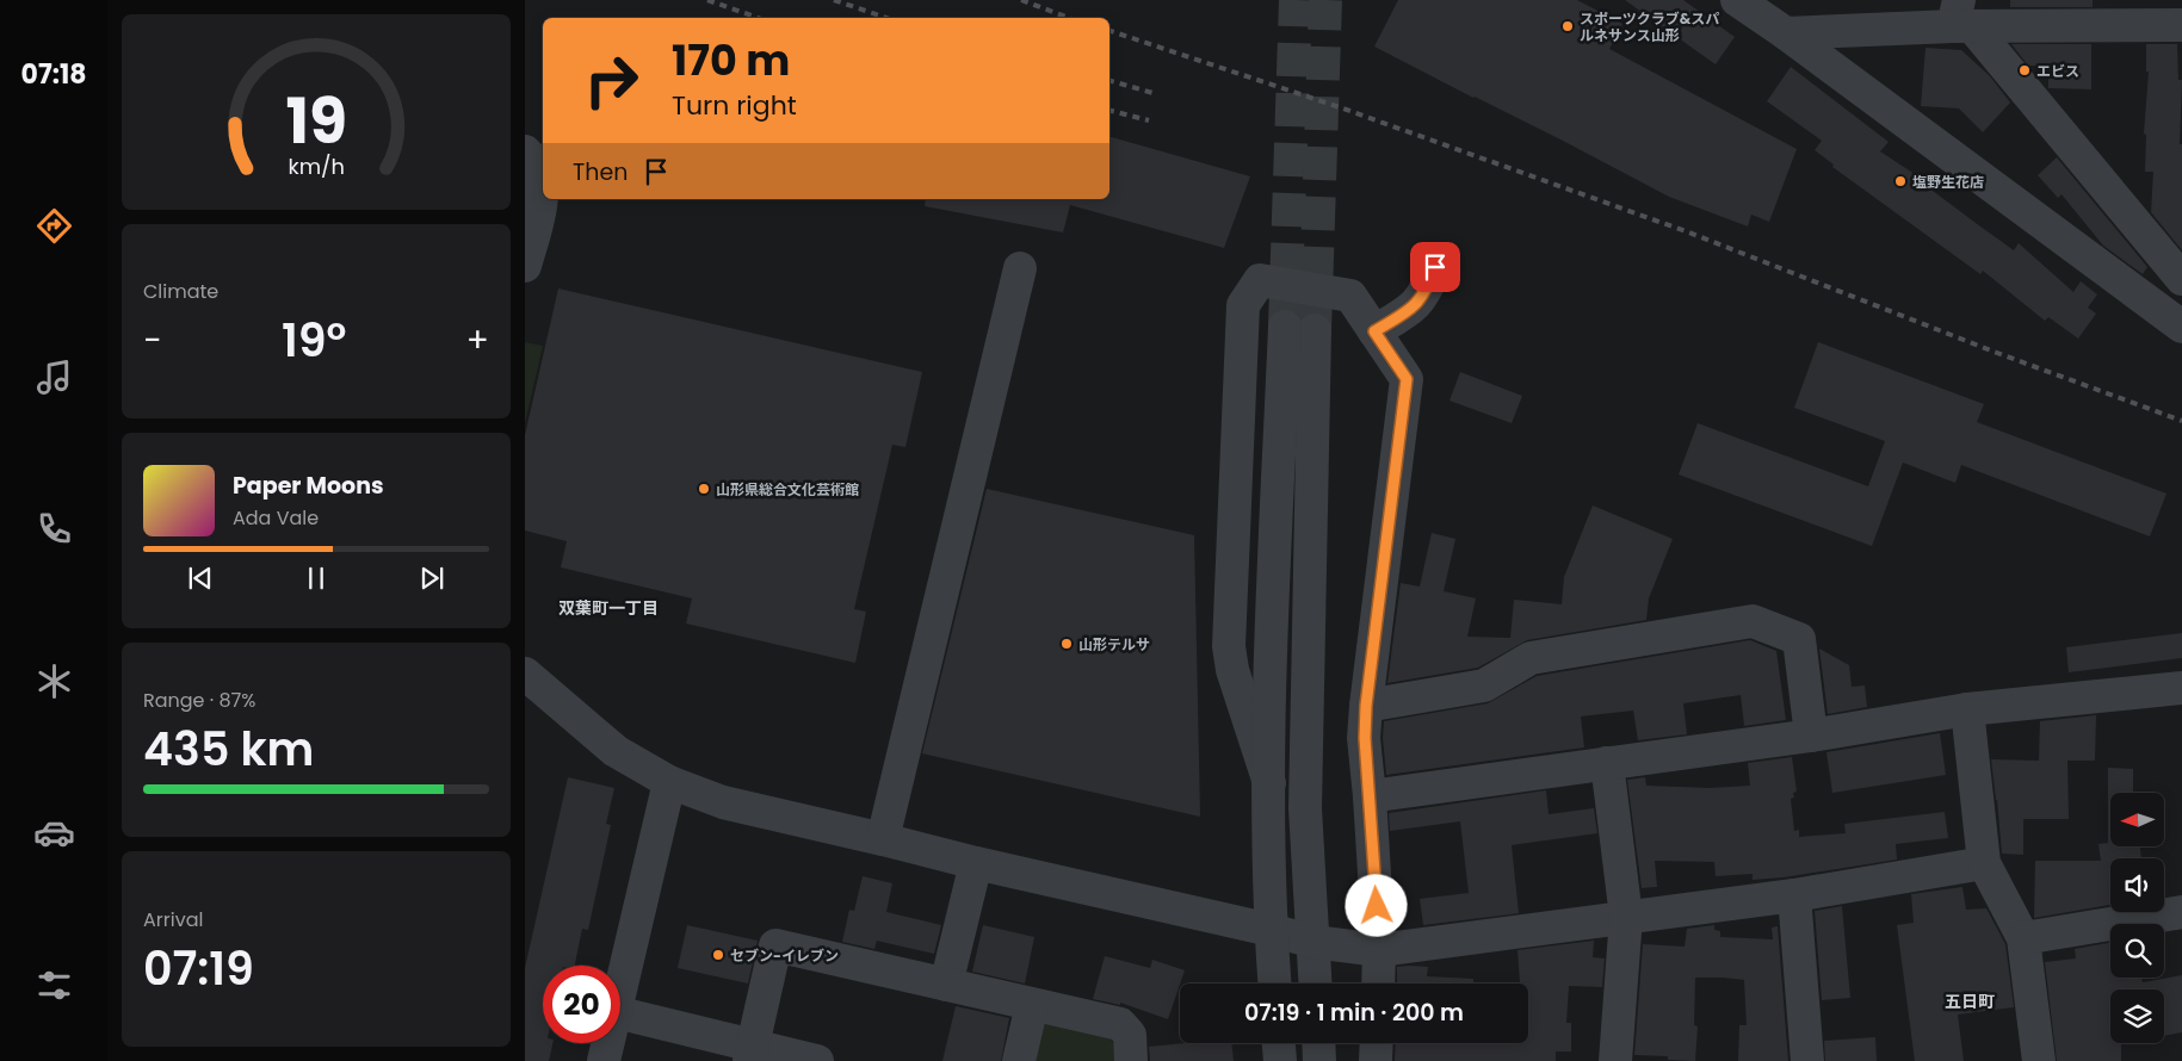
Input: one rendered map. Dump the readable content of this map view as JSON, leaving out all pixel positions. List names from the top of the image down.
{
  "districts": ["双葉町一丁目", "五日町"],
  "places": [
    "スポーツクラブ&スパ ルネサンス山形",
    "エビス",
    "塩野生花店",
    "山形県総合文化芸術館",
    "山形テルサ",
    "セブン-イレブン"
  ],
  "north": "left",
  "page": {
    "tabs": "07:18",
    "turn": ["170 m", "Turn right"],
    "then": "Then",
    "tile": [
      "Climate",
      ["Range · 87%", "435 km"],
      ["Arrival", "07:19"]
    ],
    "heat": ["−", "19°", "+"],
    "song": ["Paper Moons", "Ada Vale"],
    "limit": "20",
    "trip": "07:19 · 1 min · 200 m",
    "gauge": ["19", "km/h"]
  }
}
